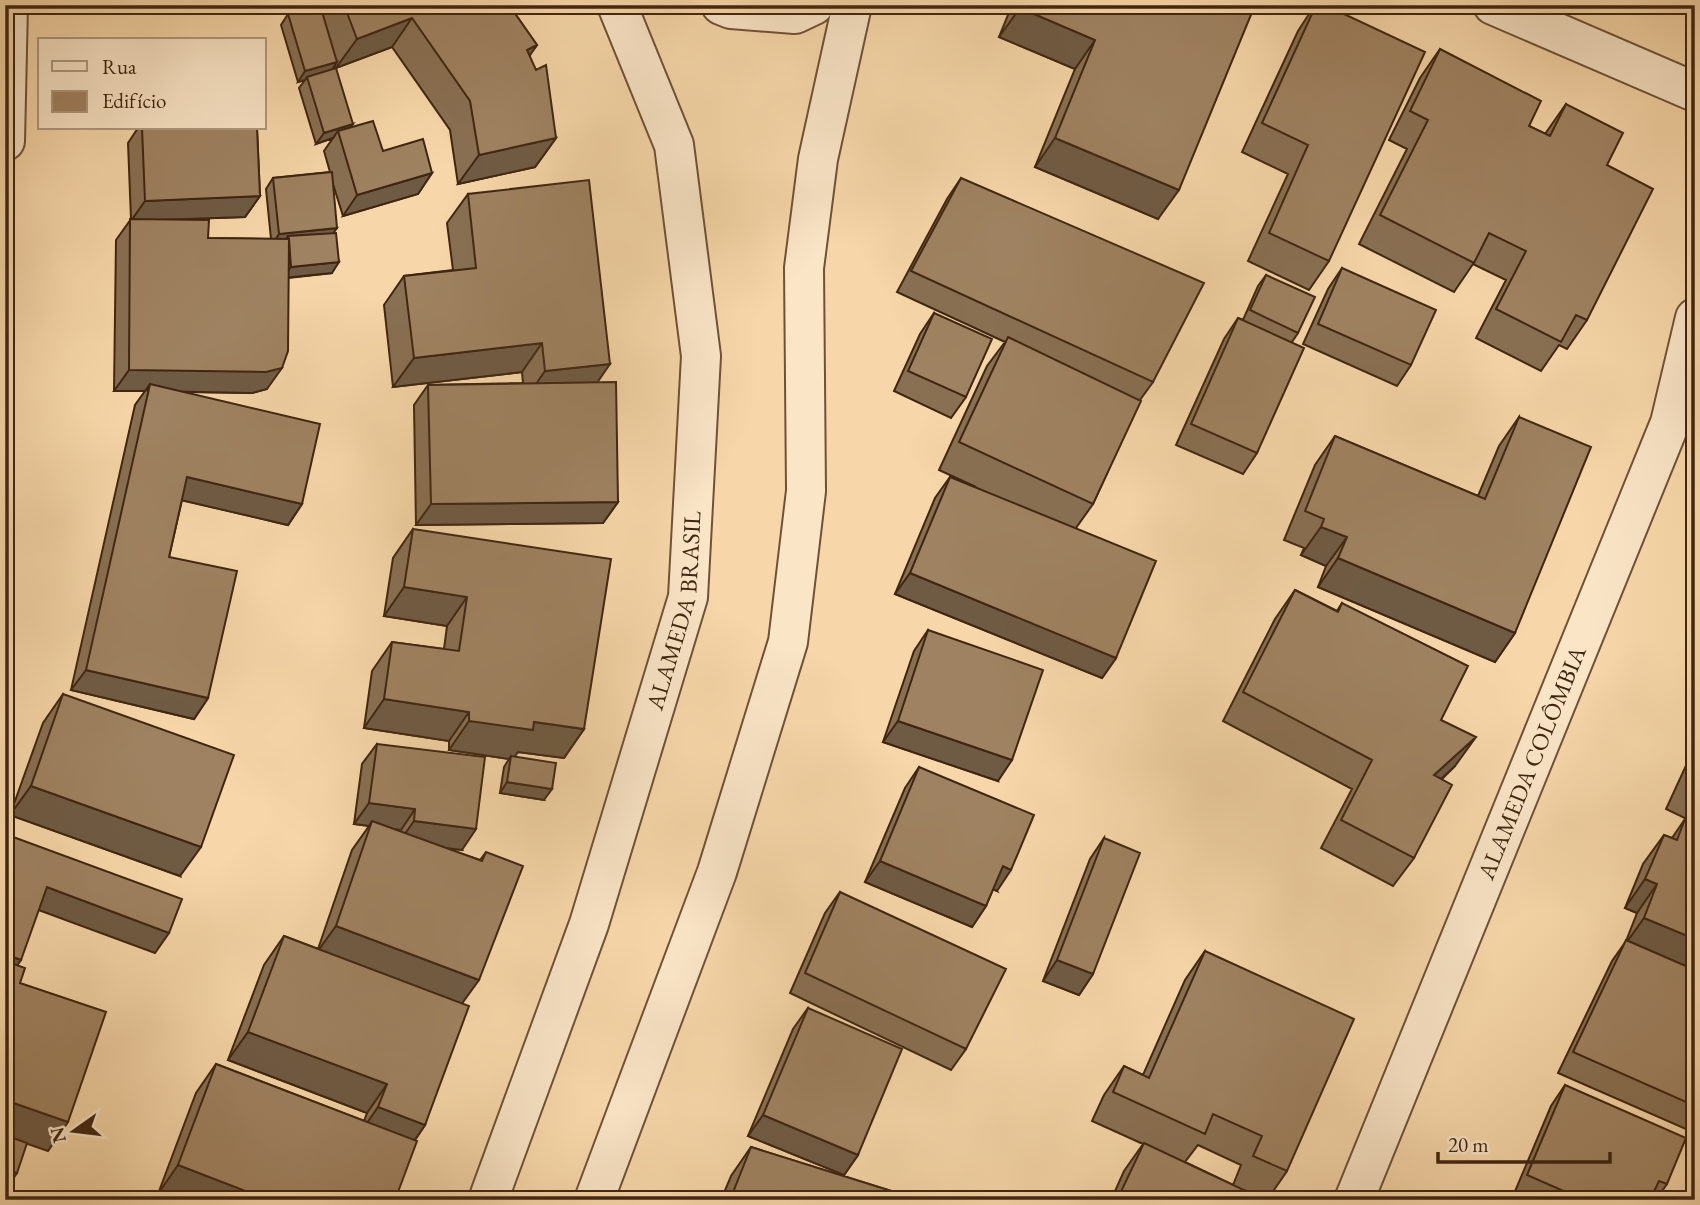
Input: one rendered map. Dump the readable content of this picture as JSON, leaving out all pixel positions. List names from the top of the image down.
{
  "streets": {
    "street": ["ALAMEDA BRASIL", "ALAMEDA COLÔMBIA"]
  },
  "legend": ["Rua", "Edifício"],
  "scale_bar": "20 m",
  "north": "left"
}
